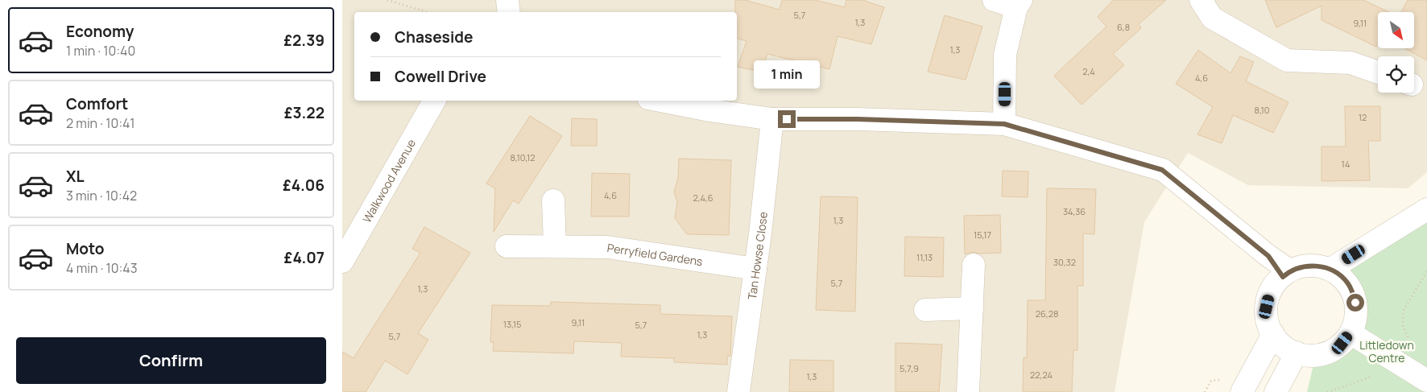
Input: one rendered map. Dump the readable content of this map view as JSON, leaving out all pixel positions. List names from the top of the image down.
{
  "streets": {
    "street": ["Walkwood Avenue", "Perryfield Gardens", "Tan Howse Close"]
  },
  "crossings": [
    ["Perryfield Gardens", "Tan Howse Close"]
  ],
  "parks": ["Littledown Centre"],
  "house_numbers": [
    "5,7",
    "1,3",
    "9,11",
    "6,8",
    "1,3",
    "2,4",
    "4,6",
    "8,10",
    "12",
    "8,10,12",
    "14",
    "4,6",
    "2,4,6",
    "34,36",
    "1,3",
    "15,17",
    "11,13",
    "30,32",
    "5,7",
    "1,3",
    "26,28",
    "9,11",
    "13,15",
    "5,7",
    "1,3",
    "5,7",
    "5,7,9",
    "22,24",
    "1,3"
  ],
  "north": "bottom right",
  "page": {
    "list": [
      {
        "name": "Economy",
        "note": "1 min · 10:40",
        "value": "£2.39"
      },
      {
        "name": "Comfort",
        "note": "2 min · 10:41",
        "value": "£3.22"
      },
      {
        "name": "XL",
        "note": "3 min · 10:42",
        "value": "£4.06"
      },
      {
        "name": "Moto",
        "note": "4 min · 10:43",
        "value": "£4.07"
      }
    ],
    "banner": ["Chaseside", "Cowell Drive"],
    "bubble": "1 min",
    "buttons": "Confirm"
  }
}
